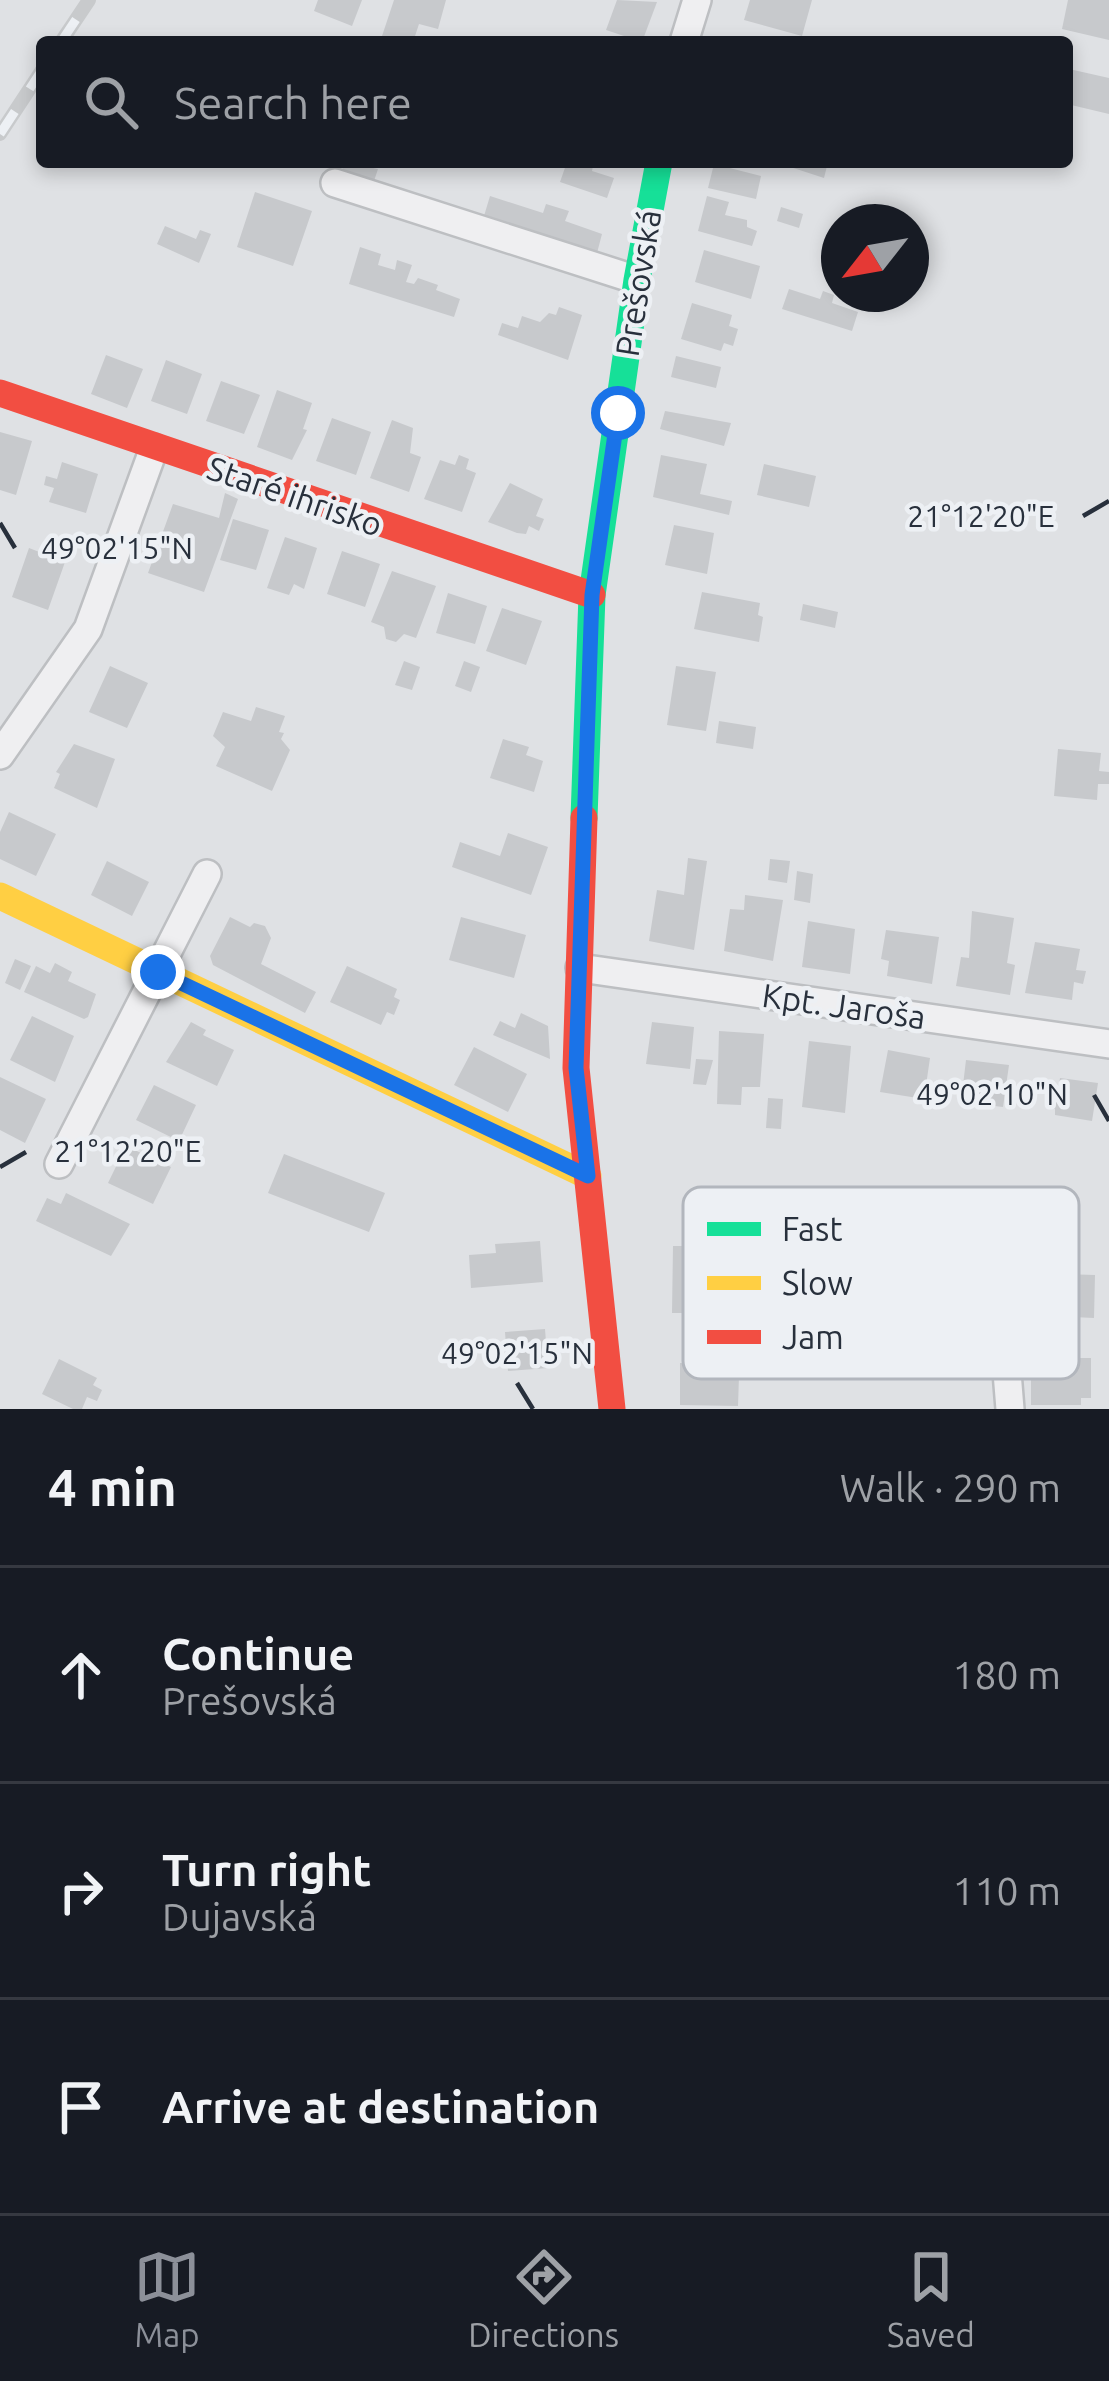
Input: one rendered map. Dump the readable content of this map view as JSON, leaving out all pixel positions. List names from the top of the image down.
{
  "streets": {
    "street": ["Prešovská", "Staré ihrisko", "Kpt. Jaroša"]
  },
  "crossings": [
    ["Prešovská", "Staré ihrisko"],
    ["Prešovská", "Kpt. Jaroša"]
  ],
  "legend": ["Fast", "Slow", "Jam"],
  "north": "bottom left",
  "page": {
    "search": "Search here",
    "heading": ["4 min", "Walk · 290 m"],
    "list": [
      ["Continue", "Prešovská", "180 m"],
      ["Turn right", "Dujavská", "110 m"],
      "Arrive at destination"
    ],
    "nav": ["Map", "Directions", "Saved"]
  },
  "coordinates": ["21°12'20\"E", "49°02'15\"N", "49°02'10\"N"]
}
